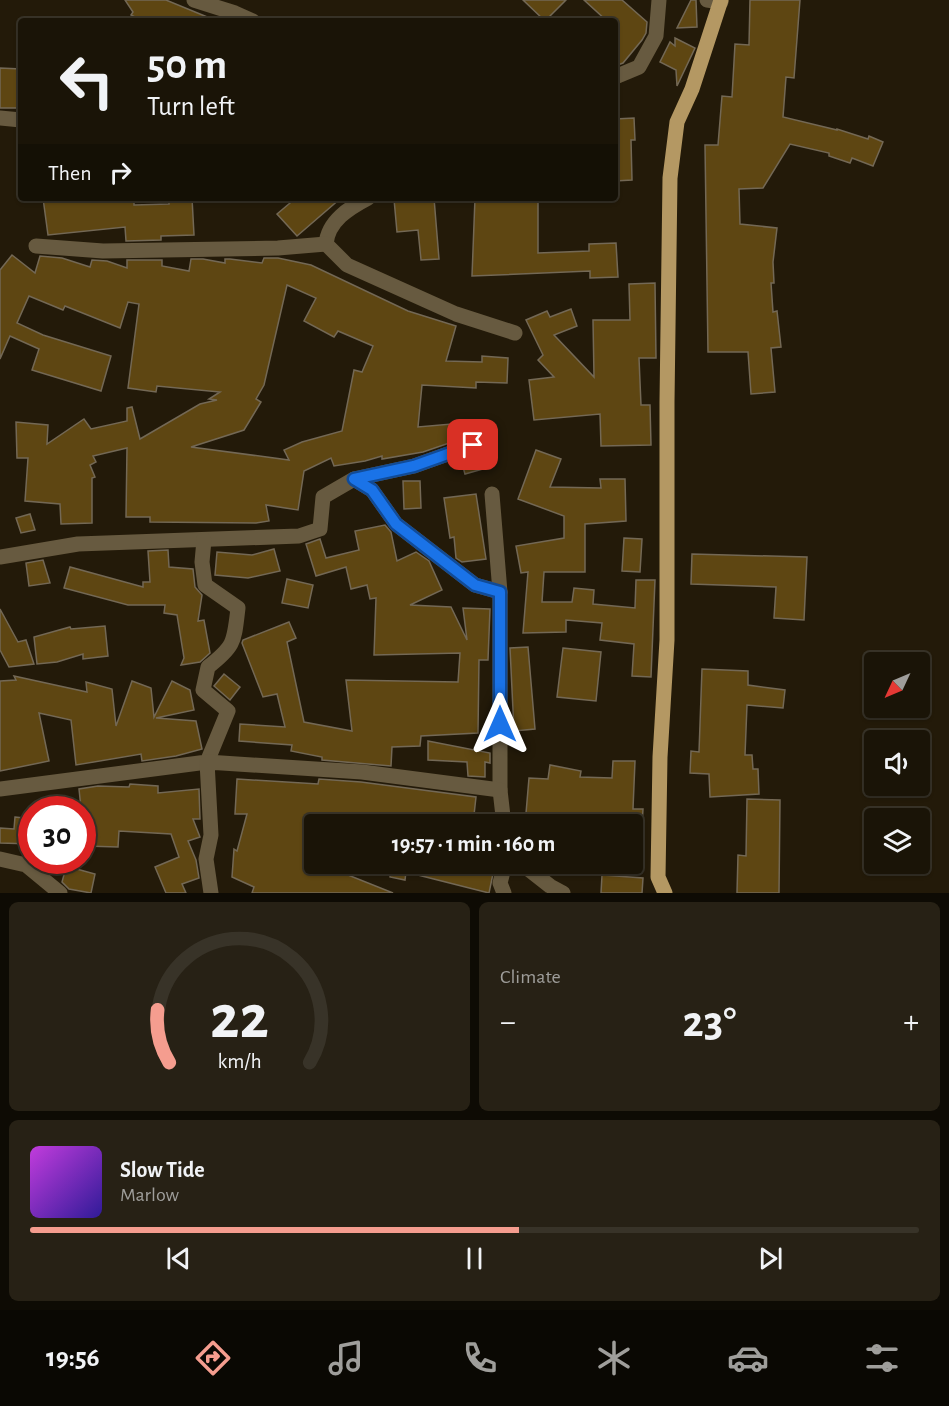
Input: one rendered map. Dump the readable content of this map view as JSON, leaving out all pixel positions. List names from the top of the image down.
{
  "north": "bottom left",
  "page": {
    "turn": ["50 m", "Turn left"],
    "then": "Then",
    "limit": "30",
    "trip": "19:57 · 1 min · 160 m",
    "tile": "Climate",
    "heat": ["−", "23°", "+"],
    "song": ["Slow Tide", "Marlow"],
    "tabs": "19:56",
    "gauge": ["22", "km/h"]
  }
}
